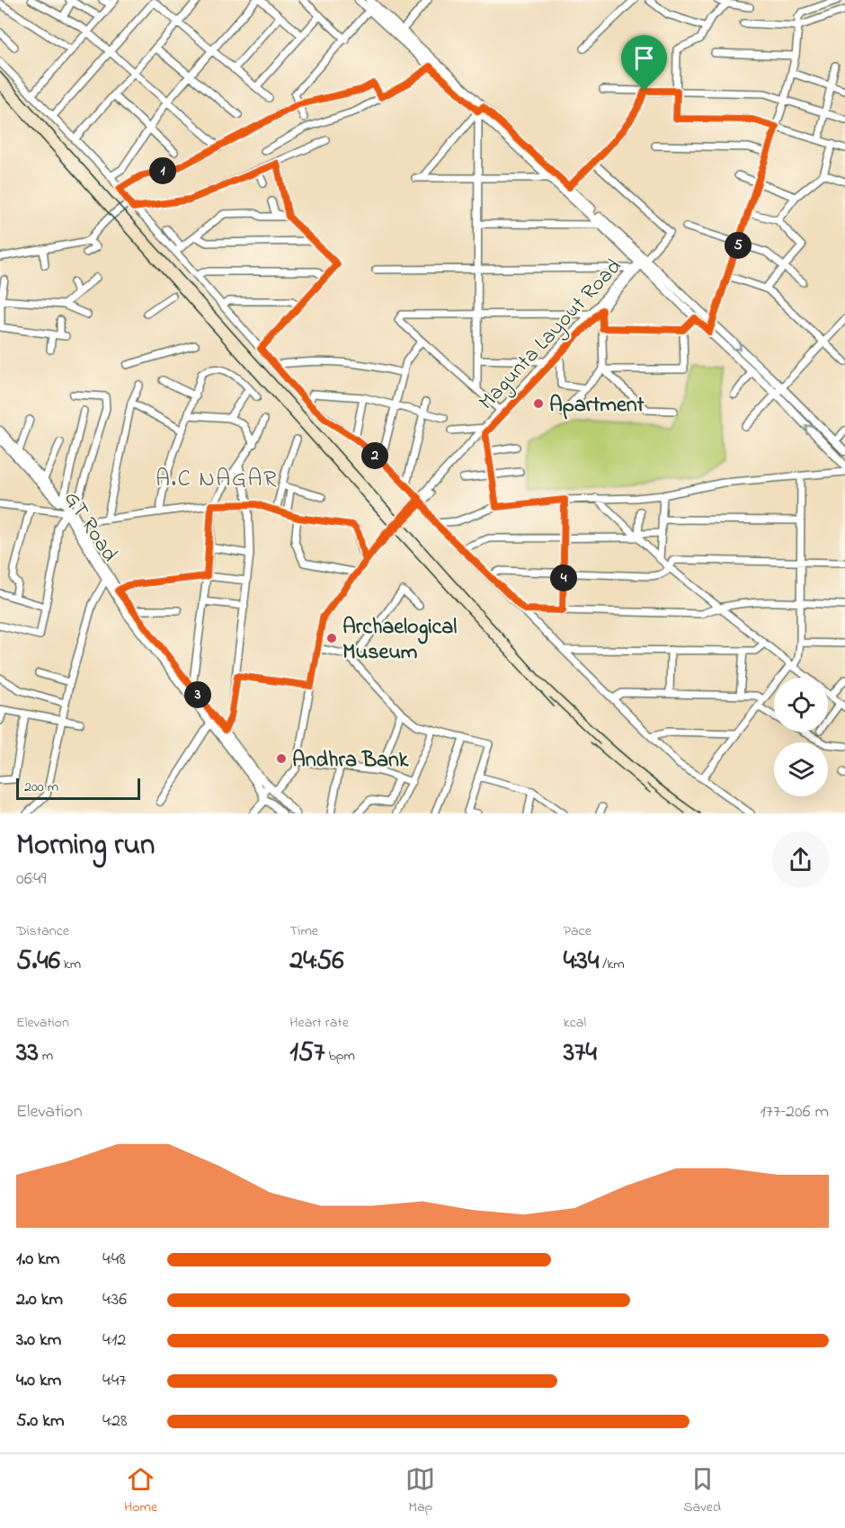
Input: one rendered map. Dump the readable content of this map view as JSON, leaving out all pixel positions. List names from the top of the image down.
{
  "streets": {
    "main road": ["GT Road"],
    "street": ["Magunta Layout Road"]
  },
  "crossings": [
    ["Magunta Layout Road", "GT Road"]
  ],
  "districts": ["A.C NAGAR"],
  "places": ["Apartment", "Archaelogical Museum", "Andhra Bank"],
  "scale_bar": "200 m",
  "page": {
    "pins": [
      "1",
      "5",
      "2",
      "4",
      "3"
    ],
    "scale": "200 m",
    "heading": ["Morning run", "06:49"],
    "stats": [
      ["Distance", "5.46 km"],
      ["Time", "24:56"],
      ["Pace", "4:34 /km"],
      ["Elevation", "33 m"],
      ["Heart rate", "157 bpm"],
      ["kcal", "374"]
    ],
    "chart": ["Elevation", "177–206 m"],
    "list": [
      {
        "name": "1.0 km",
        "note": "4:48"
      },
      {
        "name": "2.0 km",
        "note": "4:36"
      },
      {
        "name": "3.0 km",
        "note": "4:12"
      },
      {
        "name": "4.0 km",
        "note": "4:47"
      },
      {
        "name": "5.0 km",
        "note": "4:28"
      }
    ],
    "tabs": ["Home", "Map", "Saved"]
  }
}
